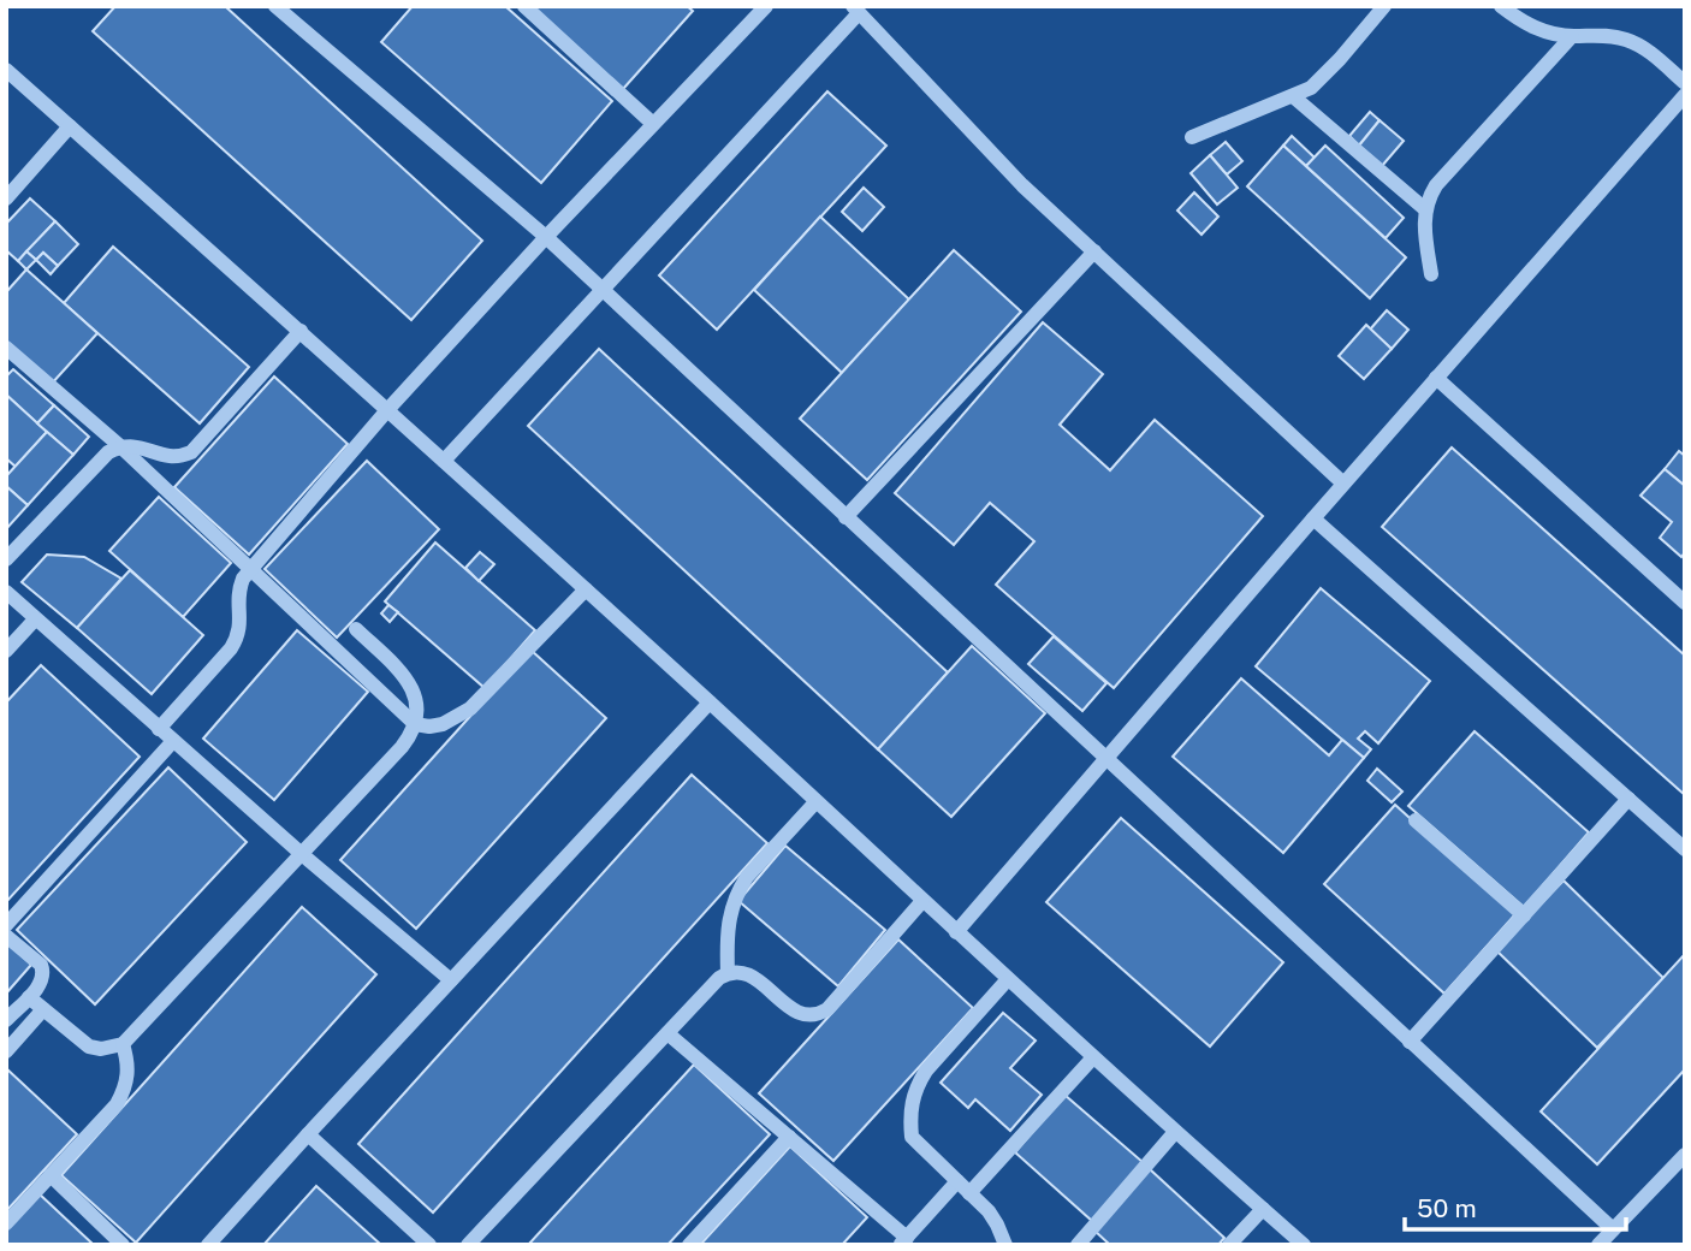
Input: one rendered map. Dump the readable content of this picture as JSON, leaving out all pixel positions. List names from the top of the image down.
{
  "scale_bar": "50 m"
}
